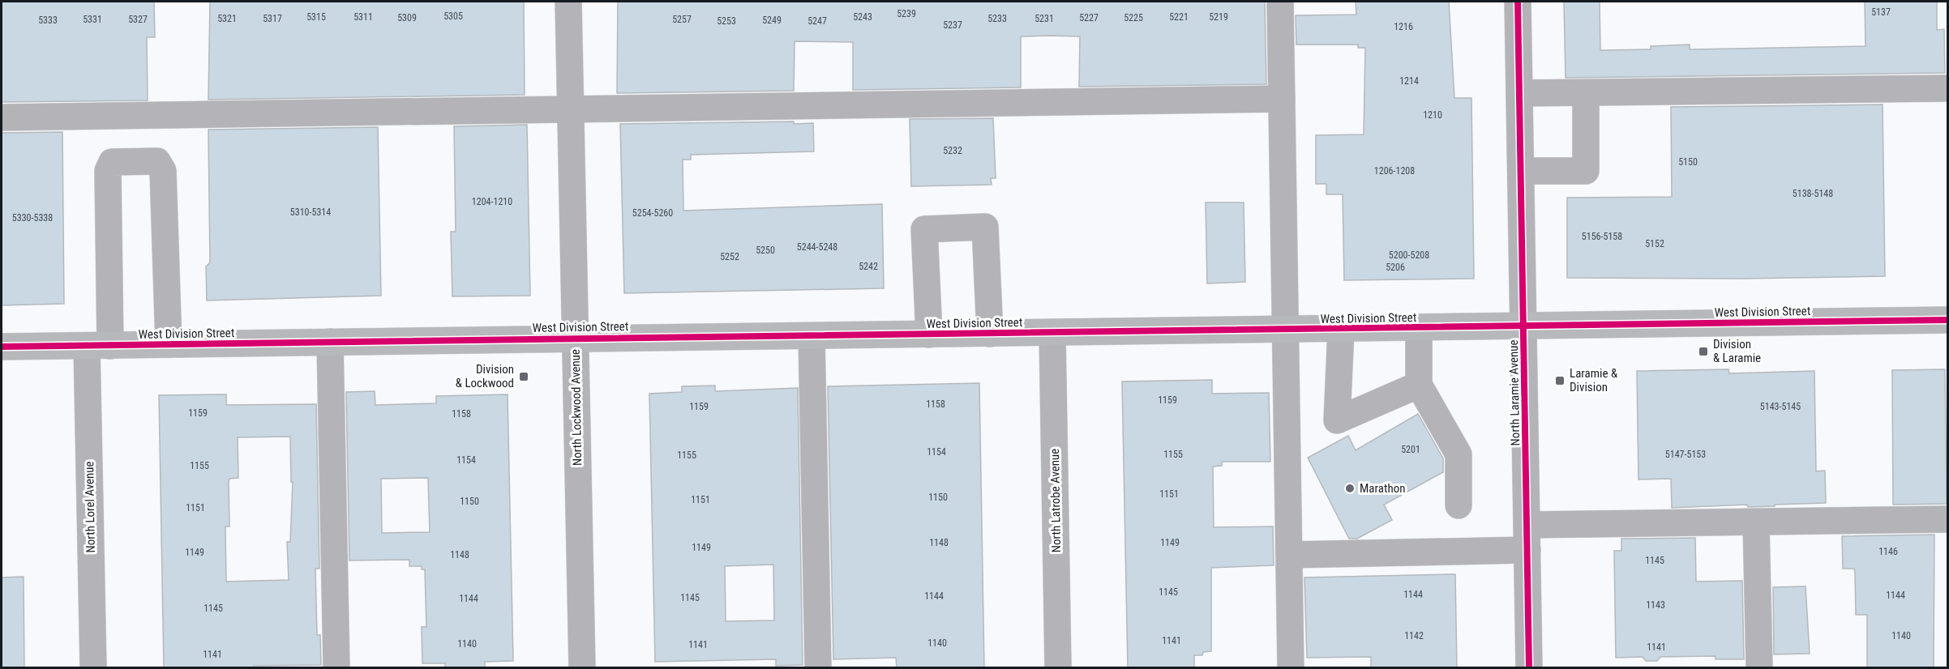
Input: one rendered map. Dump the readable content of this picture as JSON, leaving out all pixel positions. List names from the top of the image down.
{
  "streets": {
    "main road": ["West Division Street"],
    "street": [
      "North Laramie Avenue",
      "North Lockwood Avenue",
      "North Latrobe Avenue",
      "North Lorel Avenue"
    ]
  },
  "crossings": [
    ["West Division Street", "North Laramie Avenue"],
    ["West Division Street", "North Lockwood Avenue"],
    ["West Division Street", "North Latrobe Avenue"],
    ["West Division Street", "North Lorel Avenue"]
  ],
  "places": {
    "transit": ["Division & Laramie", "Division & Lockwood", "Laramie & Division"],
    "other": ["Marathon"]
  },
  "house_numbers": [
    "5137",
    "5239",
    "5305",
    "5315",
    "5311",
    "5243",
    "5221",
    "5219",
    "5309",
    "5227",
    "5225",
    "5321",
    "5317",
    "5233",
    "5231",
    "5331",
    "5327",
    "5257",
    "5333",
    "5249",
    "5253",
    "5247",
    "5237",
    "1216",
    "1214",
    "1210",
    "5232",
    "5150",
    "1206-1208",
    "5138-5148",
    "1204-1210",
    "5310-5314",
    "5254-5260",
    "5330-5338",
    "5156-5158",
    "5152",
    "5244-5248",
    "5250",
    "5200-5208",
    "5252",
    "5242",
    "5206",
    "1159",
    "1158",
    "1159",
    "5143-5145",
    "1159",
    "1158",
    "5201",
    "1154",
    "1155",
    "5147-5153",
    "1155",
    "1154",
    "1155",
    "1151",
    "1150",
    "1151",
    "1150",
    "1151",
    "1148",
    "1149",
    "1149",
    "1146",
    "1149",
    "1148",
    "1145",
    "1145",
    "1144",
    "1144",
    "1144",
    "1145",
    "1144",
    "1143",
    "1145",
    "1142",
    "1140",
    "1141",
    "1140",
    "1140",
    "1141",
    "1141",
    "1141"
  ]
}
